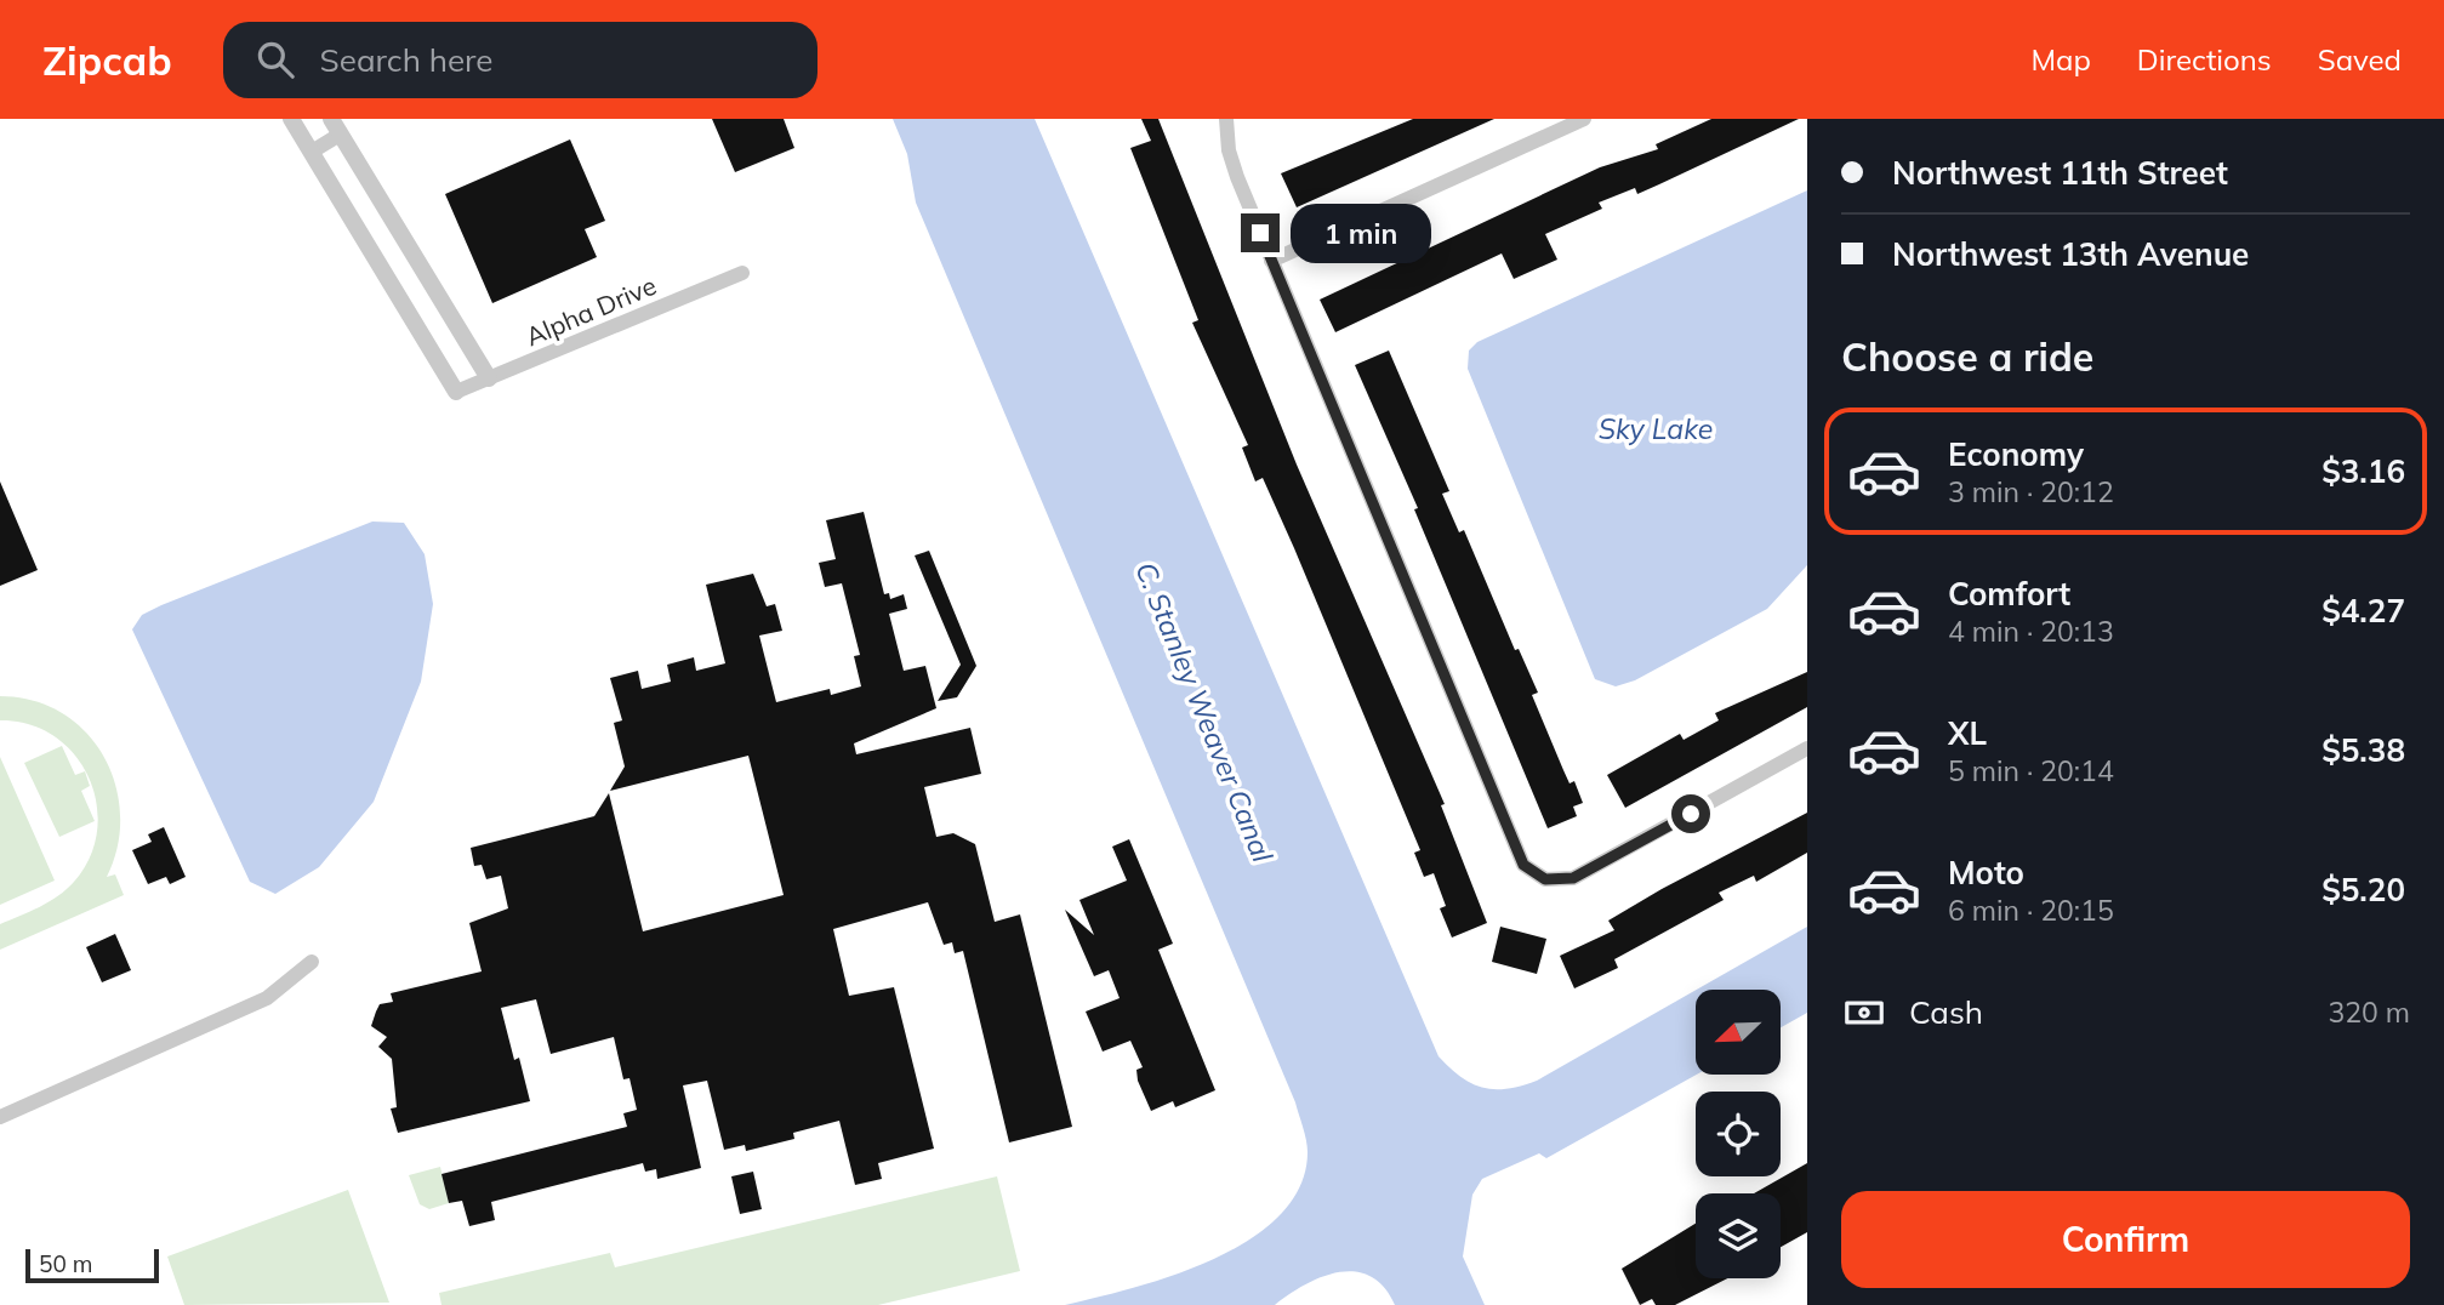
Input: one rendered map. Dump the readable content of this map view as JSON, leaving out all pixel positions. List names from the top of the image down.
{
  "streets": {
    "street": ["Alpha Drive"]
  },
  "water": ["Sky Lake", "C. Stanley Weaver Canal"],
  "scale_bar": "50 m",
  "north": "bottom left",
  "page": {
    "header": "Zipcab",
    "search": "Search here",
    "nav": ["Map", "Directions", "Saved"],
    "banner": ["Northwest 11th Street", "Northwest 13th Avenue"],
    "bubble": "1 min",
    "heading": "Choose a ride",
    "list": [
      {
        "name": "Economy",
        "note": "3 min · 20:12",
        "value": "$3.16"
      },
      {
        "name": "Comfort",
        "note": "4 min · 20:13",
        "value": "$4.27"
      },
      {
        "name": "XL",
        "note": "5 min · 20:14",
        "value": "$5.38"
      },
      {
        "name": "Moto",
        "note": "6 min · 20:15",
        "value": "$5.20"
      }
    ],
    "pay": ["Cash", "320 m"],
    "buttons": "Confirm",
    "scale": "50 m"
  }
}
